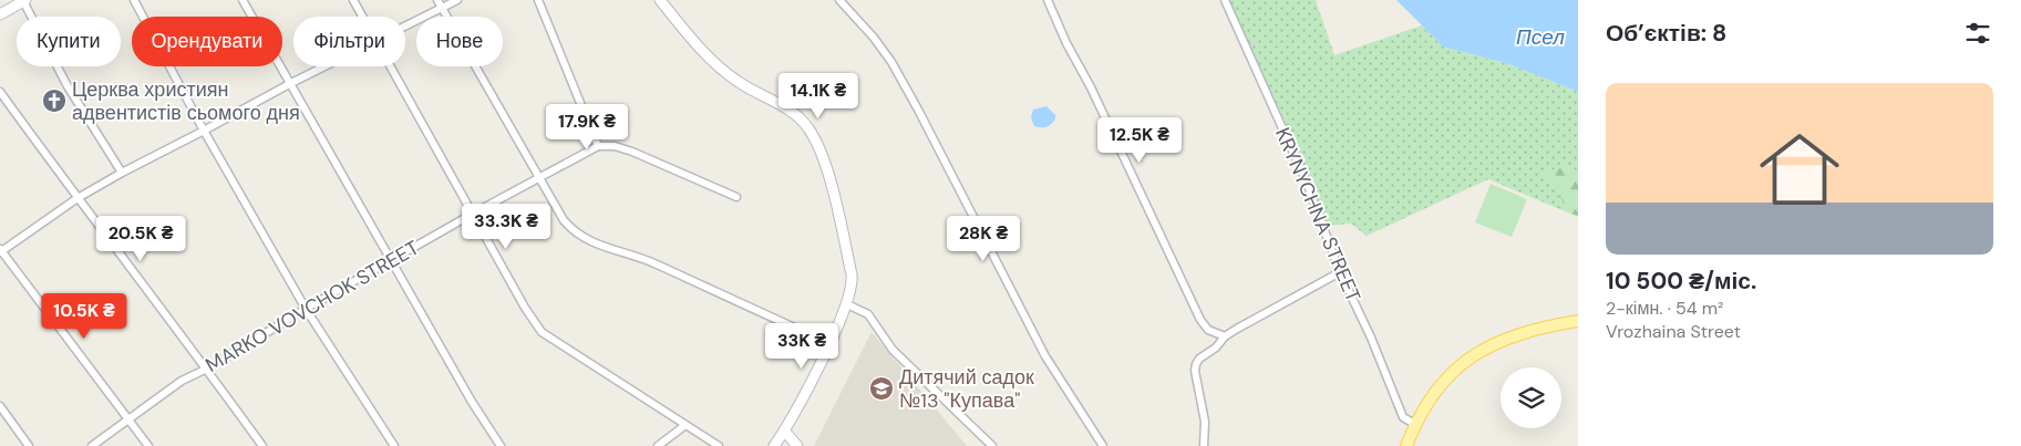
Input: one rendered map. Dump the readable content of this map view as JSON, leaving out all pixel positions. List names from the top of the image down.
{
  "streets": {
    "street": ["KRYNYCHNA STREET", "MARKO VOVCHOK STREET"]
  },
  "water": ["Псел"],
  "places": {
    "church": ["Церква християн адвентистів сьомого дня"],
    "school or university": ["Дитячий садок №13 \"Купава\""]
  },
  "page": {
    "heading": "Об’єктів: 8",
    "chip": [
      "Купити",
      "Орендувати",
      "Фільтри",
      "Нове"
    ],
    "list": [
      {
        "name": "10 500 ₴/міс.",
        "note": "2-кімн. · 54 m² · Vrozhaina Street"
      }
    ],
    "price": [
      "14.1K ₴",
      "17.9K ₴",
      "12.5K ₴",
      "33.3K ₴",
      "20.5K ₴",
      "28K ₴",
      "10.5K ₴",
      "33K ₴"
    ]
  }
}
